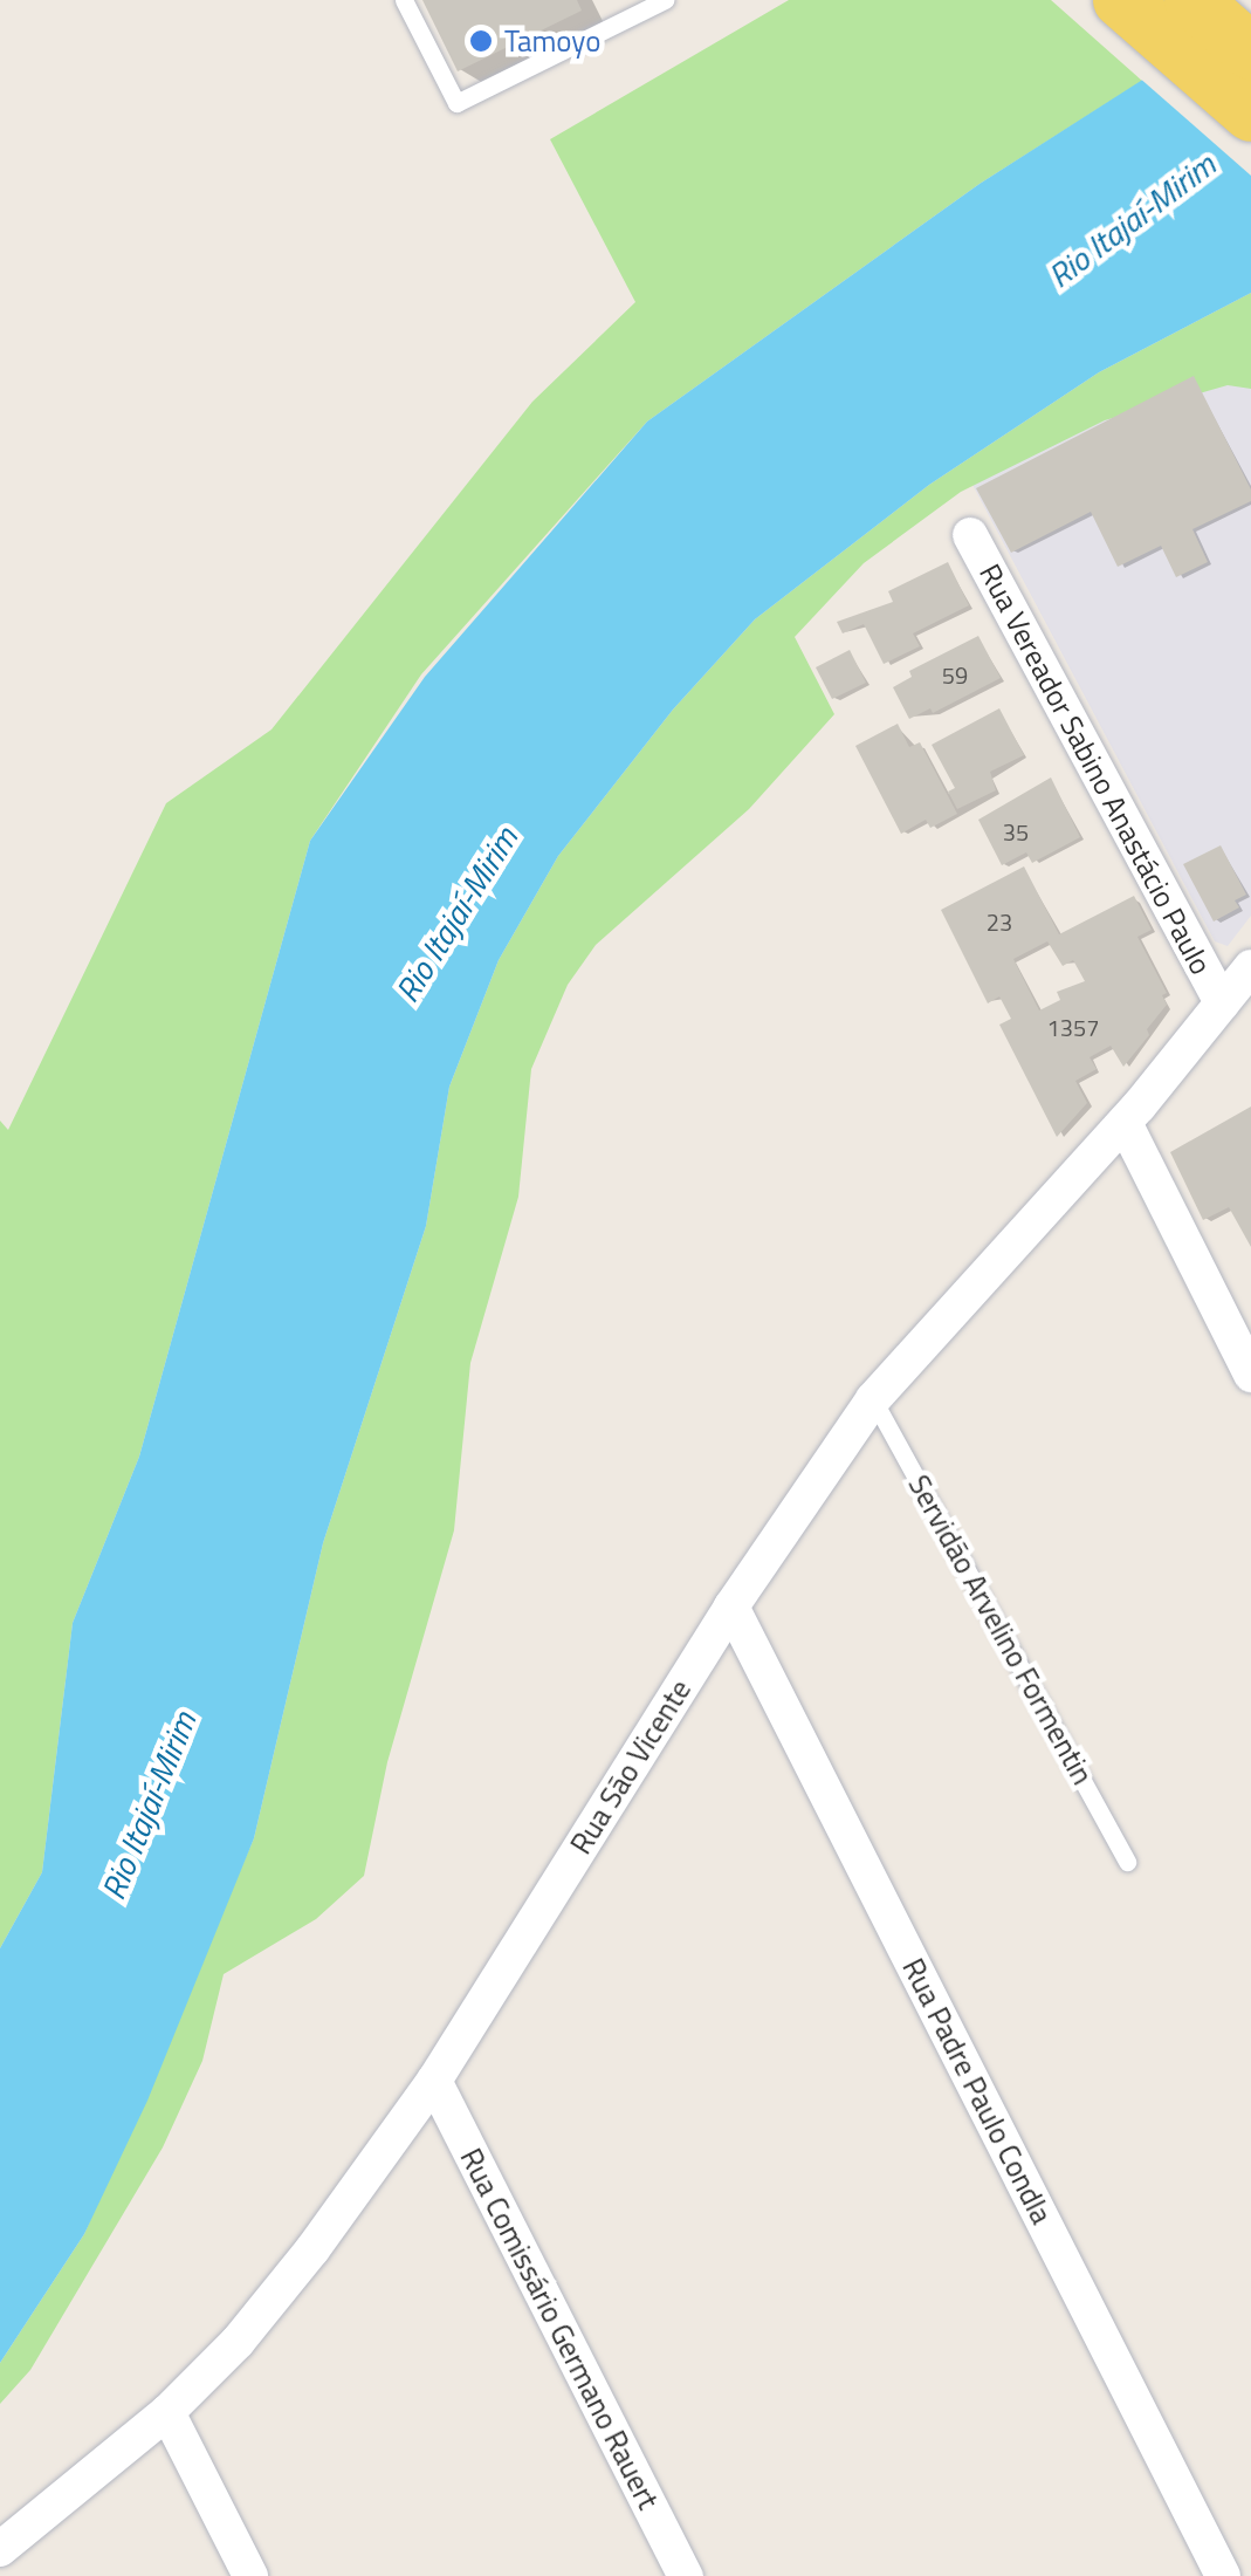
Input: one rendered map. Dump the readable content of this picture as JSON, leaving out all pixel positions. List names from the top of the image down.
{
  "streets": {
    "street": [
      "Rua Vereador Sabino Anastácio Paulo",
      "Rua São Vicente",
      "Rua Padre Paulo Condla",
      "Rua Comissário Germano Rauert"
    ],
    "lane": ["Servidão Arvelino Formentin"]
  },
  "crossings": [
    ["Rua Vereador Sabino Anastácio Paulo", "Rua São Vicente"],
    ["Servidão Arvelino Formentin", "Rua São Vicente"],
    ["Rua São Vicente", "Rua Padre Paulo Condla"],
    ["Rua São Vicente", "Rua Comissário Germano Rauert"]
  ],
  "water": ["Rio Itajaí-Mirim"],
  "places": ["Tamoyo"],
  "house_numbers": [
    "59",
    "35",
    "23",
    "1357"
  ]
}
